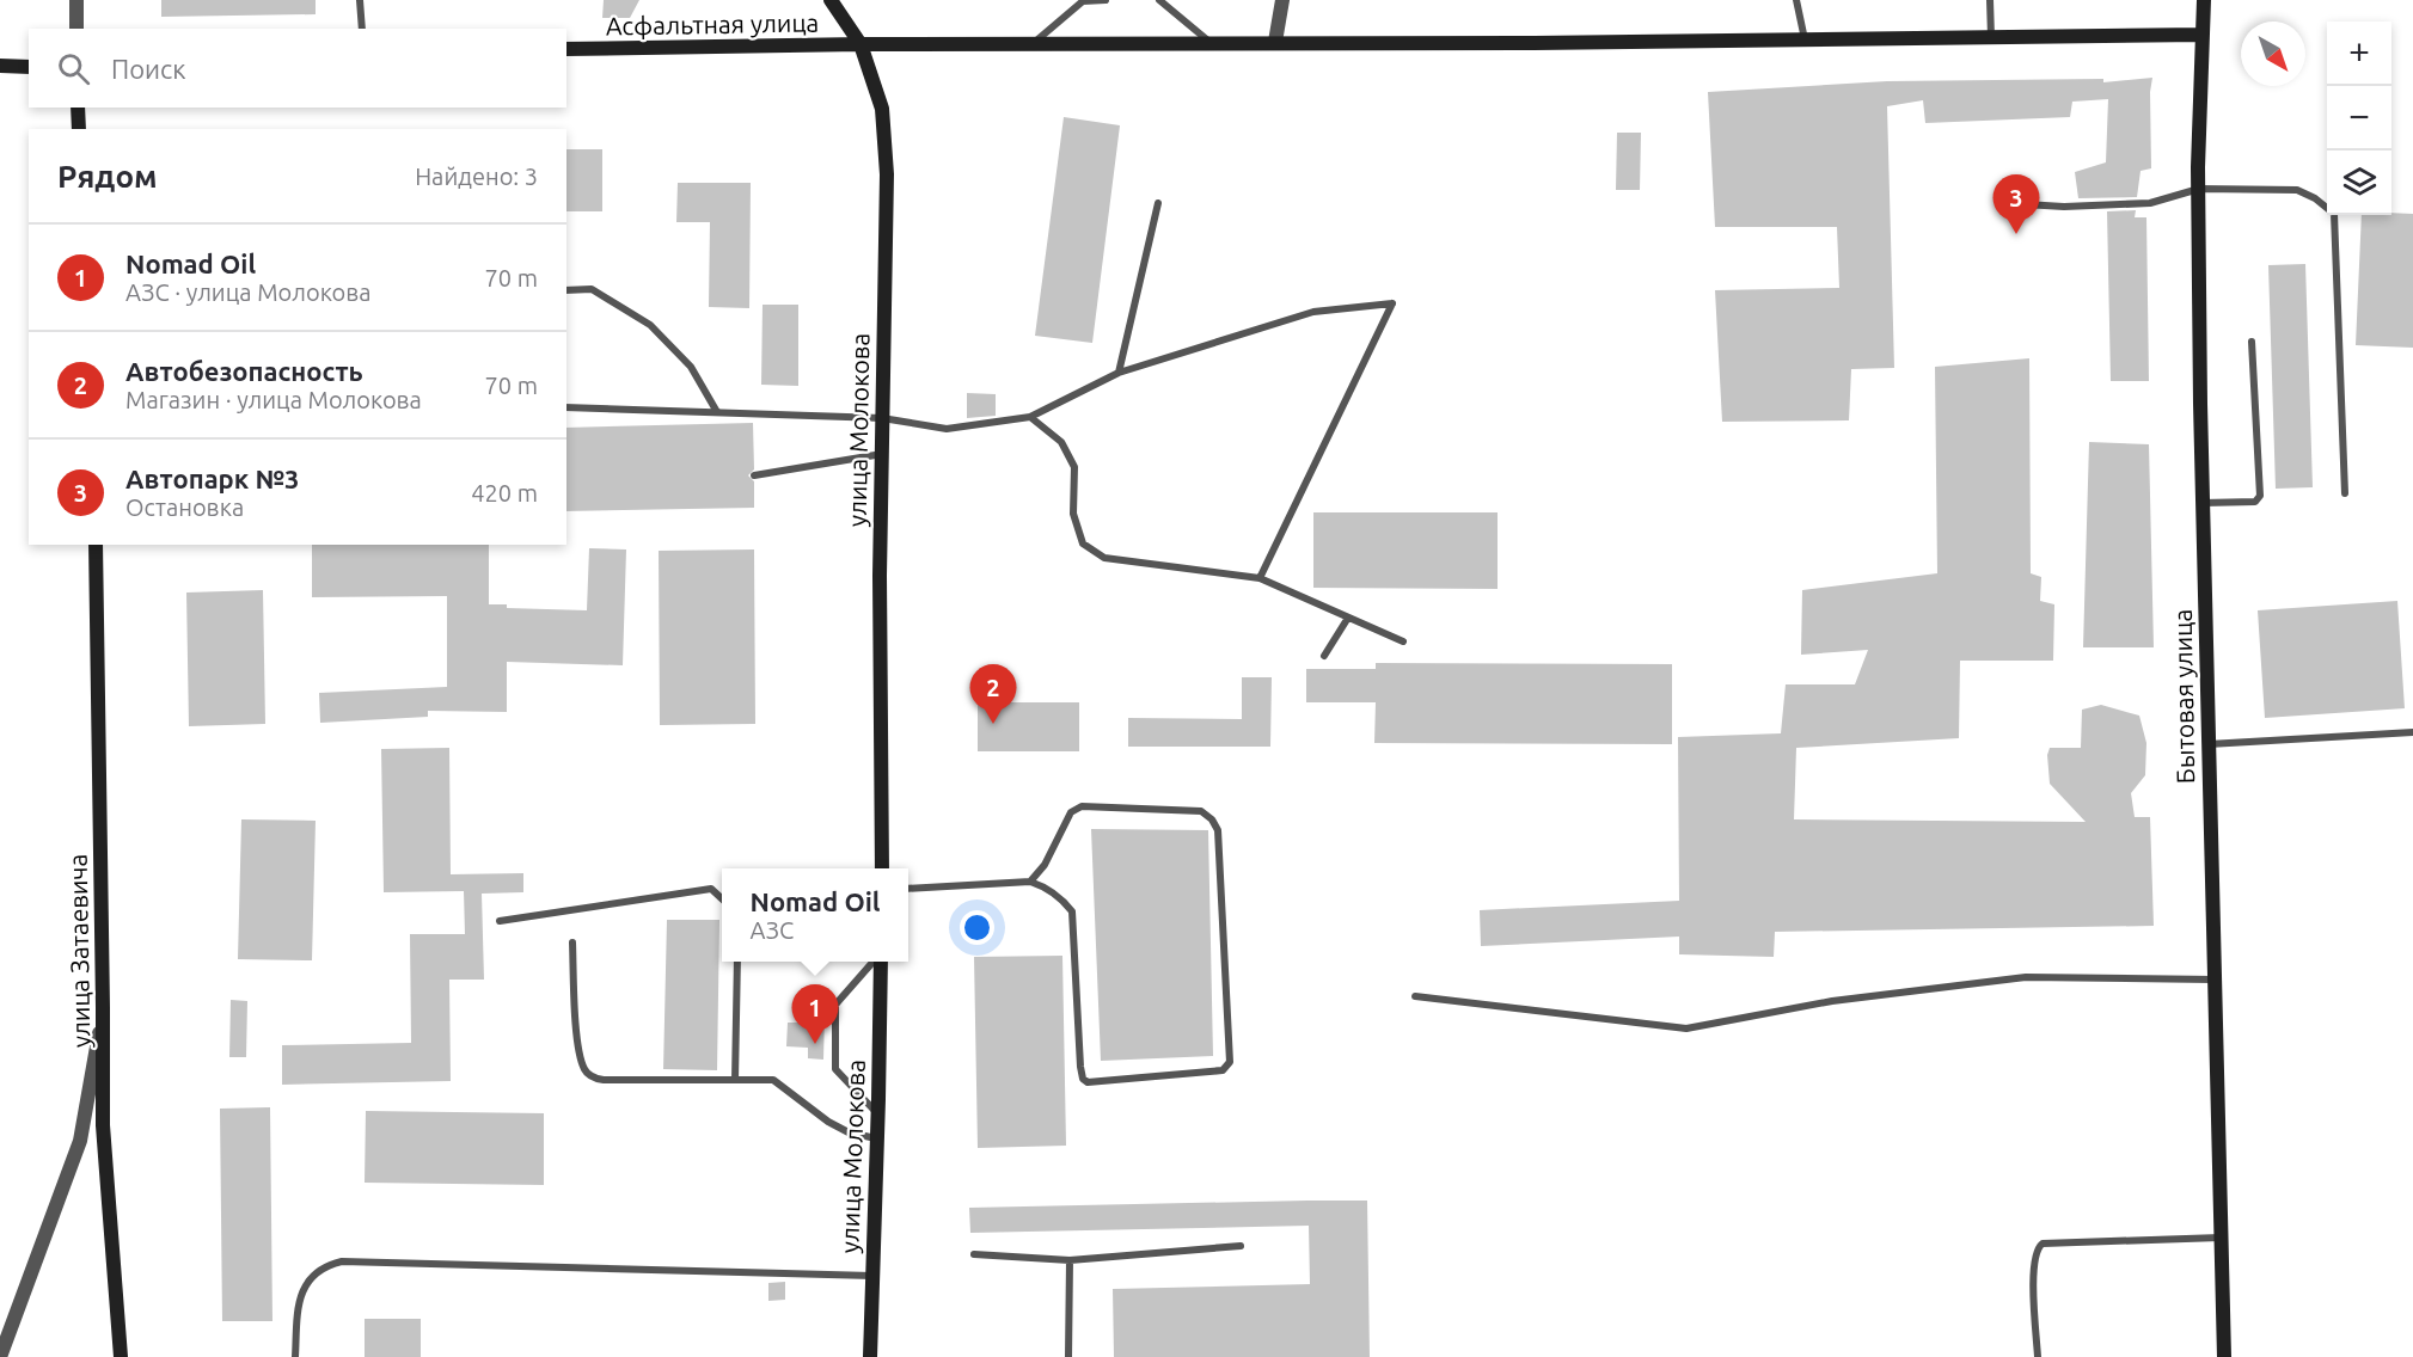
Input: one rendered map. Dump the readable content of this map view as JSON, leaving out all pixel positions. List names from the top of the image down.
{
  "streets": {
    "main road": [
      "Асфальтная улица",
      "улица Молокова",
      "Бытовая улица",
      "улица Затаевича"
    ]
  },
  "crossings": [
    ["Асфальтная улица", "улица Молокова"],
    ["Асфальтная улица", "Бытовая улица"]
  ],
  "north": "bottom right",
  "page": {
    "map_buttons": ["+", "−"],
    "search": "Поиск",
    "heading": ["Рядом", "Найдено: 3"],
    "pins": ["3", "2", "1"],
    "list": [
      {
        "mark": "1",
        "name": "Nomad Oil",
        "note": "АЗС · улица Молокова",
        "value": "70 m"
      },
      {
        "mark": "2",
        "name": "Автобезопасность",
        "note": "Магазин · улица Молокова",
        "value": "70 m"
      },
      {
        "mark": "3",
        "name": "Автопарк №3",
        "note": "Остановка",
        "value": "420 m"
      }
    ],
    "popup": ["Nomad Oil", "АЗС"]
  }
}
